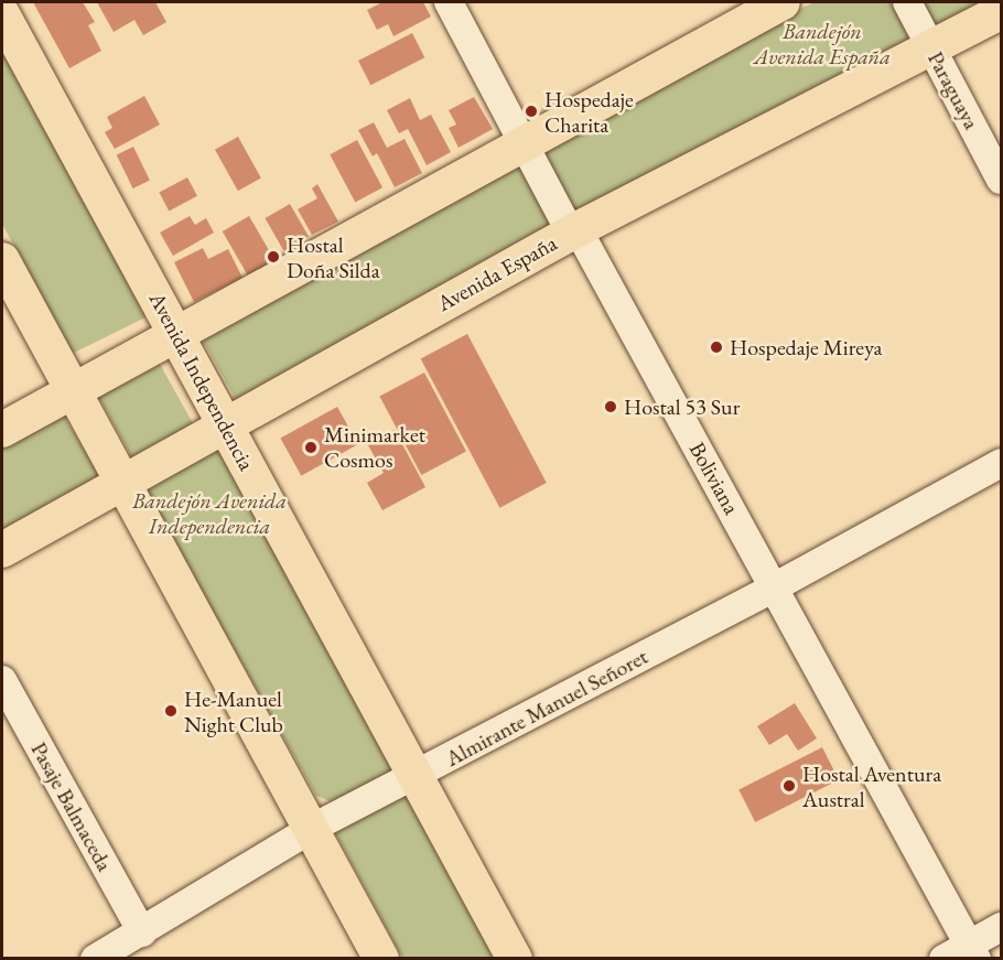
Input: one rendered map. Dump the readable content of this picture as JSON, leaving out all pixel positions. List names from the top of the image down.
{
  "streets": {
    "main road": ["Avenida España", "Avenida Independencia"],
    "street": [
      "Paraguaya",
      "Boliviana",
      "Almirante Manuel Señoret",
      "Pasaje Balmaceda"
    ]
  },
  "crossings": [
    ["Paraguaya", "Avenida España"],
    ["Avenida España", "Avenida Independencia"],
    ["Avenida España", "Boliviana"],
    ["Avenida Independencia", "Almirante Manuel Señoret"],
    ["Boliviana", "Almirante Manuel Señoret"],
    ["Almirante Manuel Señoret", "Pasaje Balmaceda"]
  ],
  "parks": ["Bandejón Avenida España", "Bandejón Avenida Independencia"],
  "places": [
    "Hospedaje Charita",
    "Hostal Doña Silda",
    "Hospedaje Mireya",
    "Hostal 53 Sur",
    "Minimarket Cosmos",
    "He-Manuel Night Club",
    "Hostal Aventura Austral"
  ]
}
